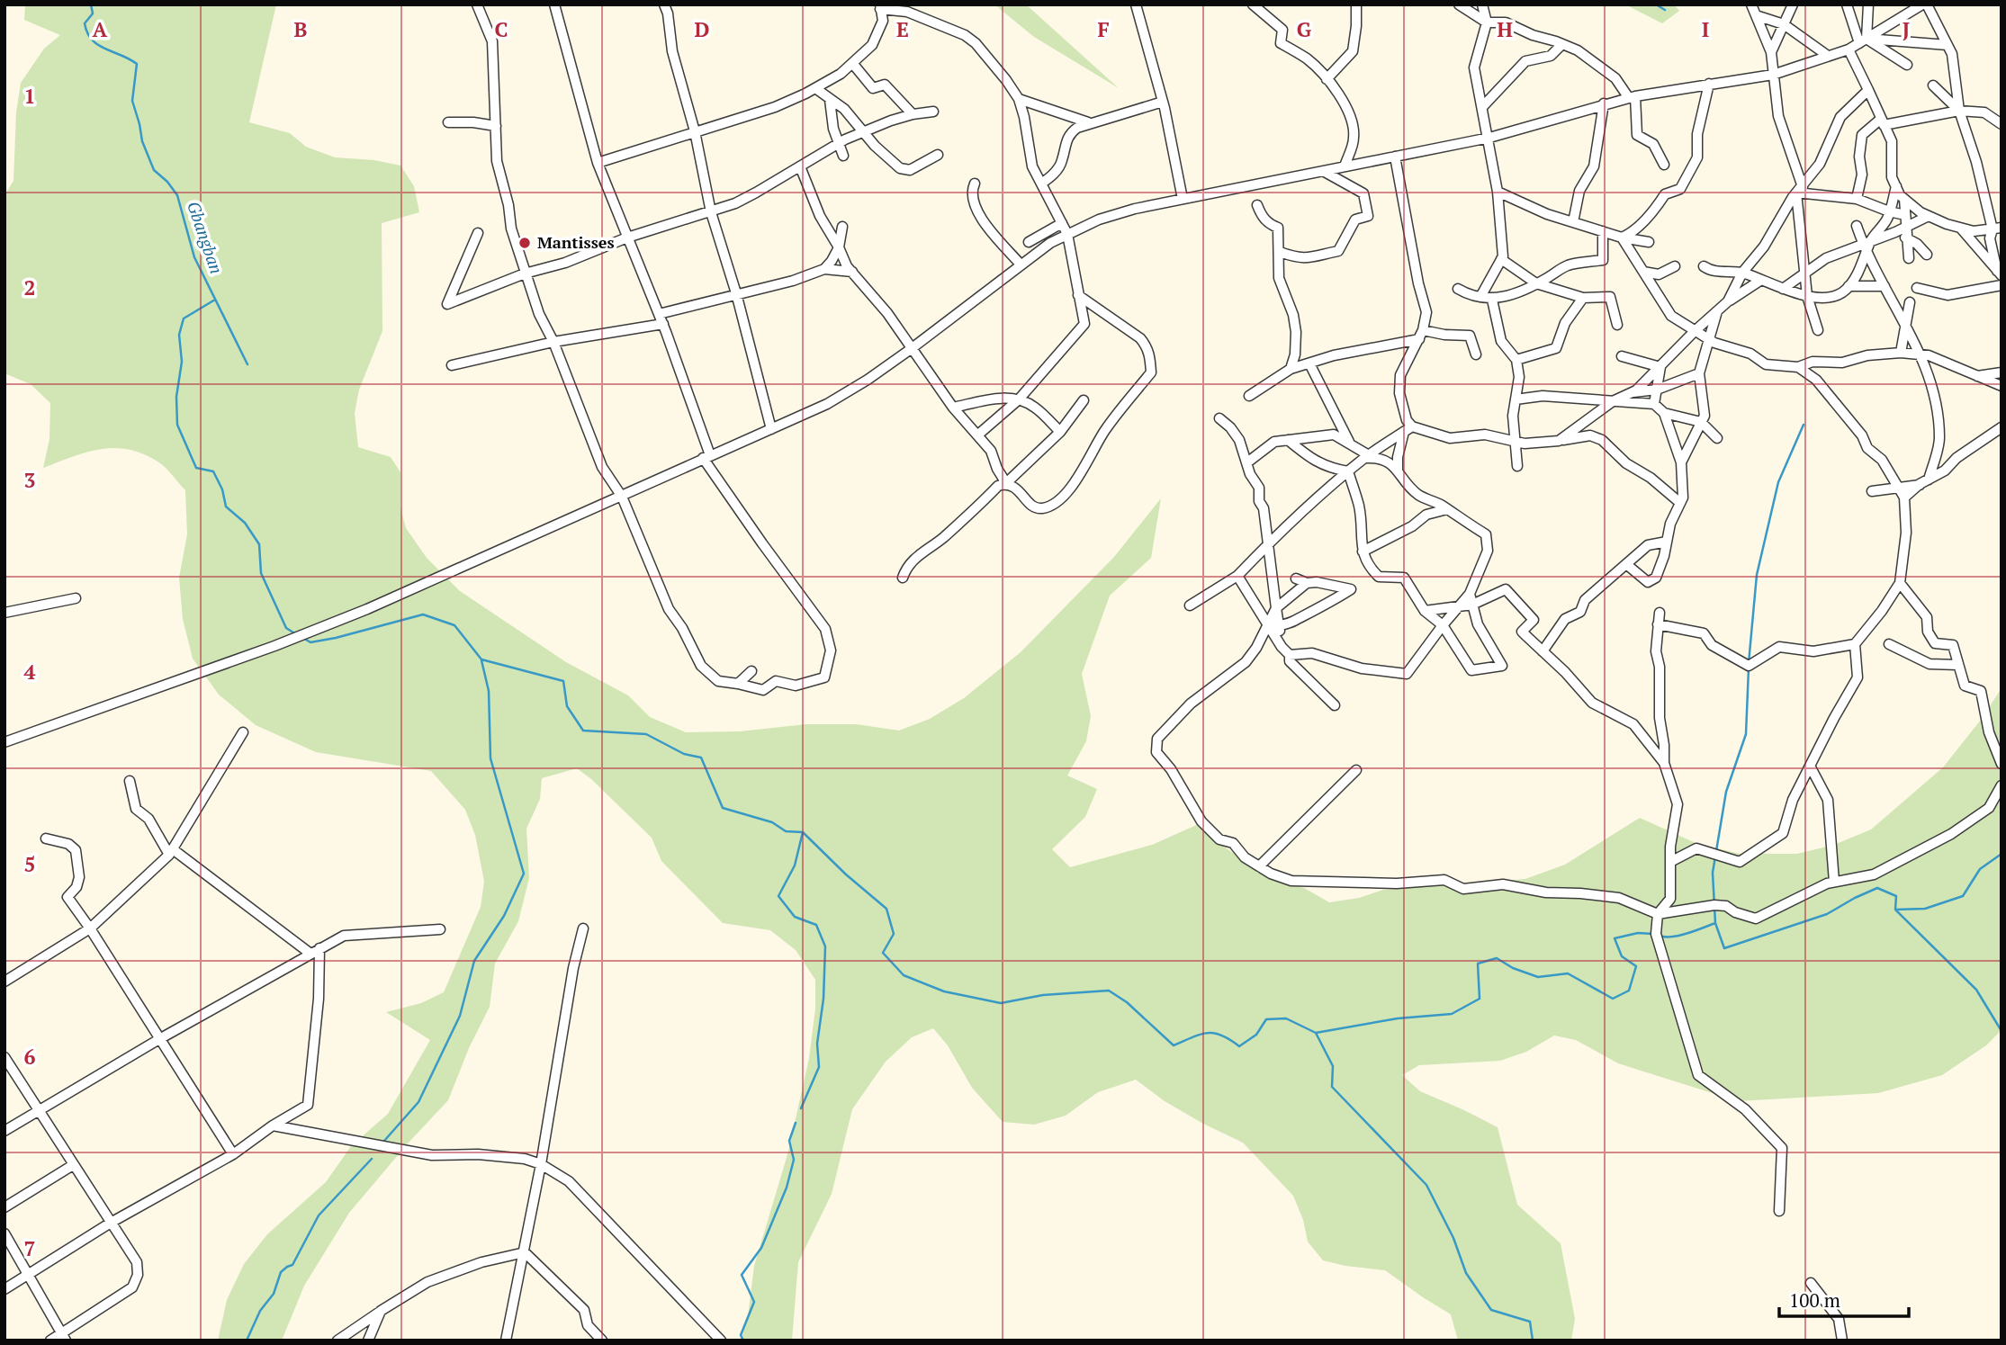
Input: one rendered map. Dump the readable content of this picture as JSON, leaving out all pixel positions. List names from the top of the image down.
{
  "water": ["Gbangban"],
  "places": ["Mantisses"],
  "scale_bar": "100 m",
  "grid": {
    "columns": [
      "A",
      "B",
      "C",
      "D",
      "E",
      "F",
      "G",
      "H",
      "I",
      "J"
    ],
    "rows": [
      "1",
      "2",
      "3",
      "4",
      "5",
      "6",
      "7"
    ]
  }
}
